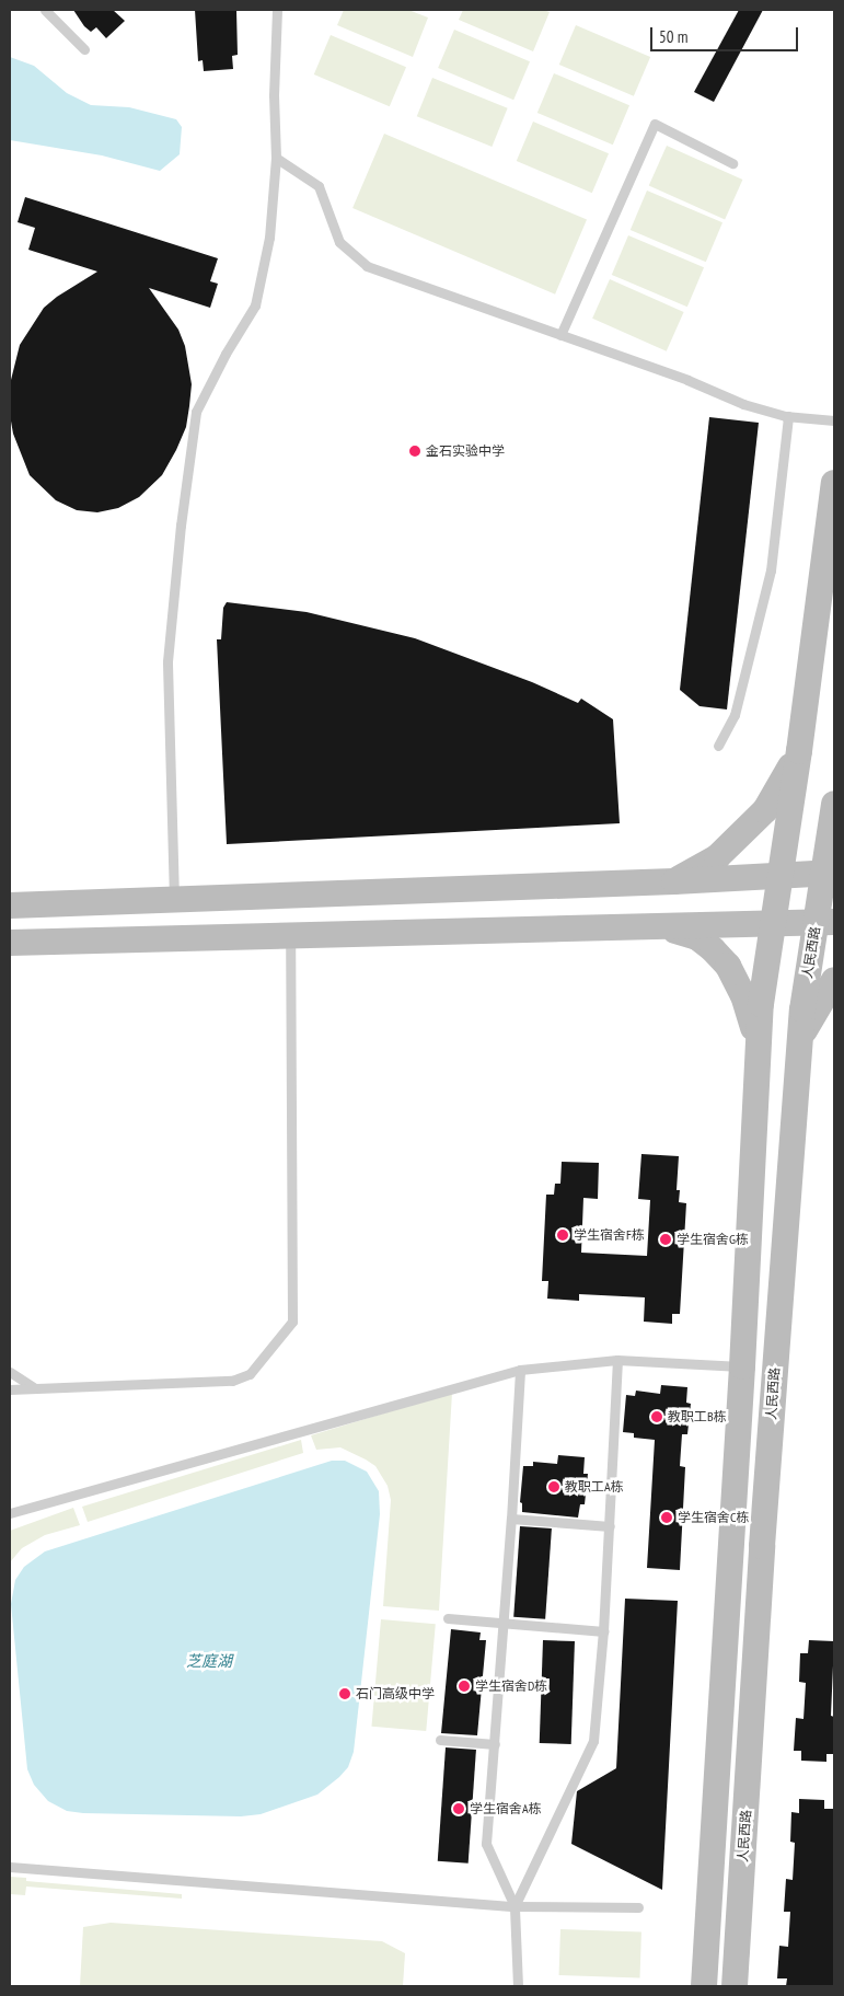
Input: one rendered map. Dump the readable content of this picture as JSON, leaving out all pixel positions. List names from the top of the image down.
{
  "streets": {
    "street": ["人民西路"]
  },
  "water": ["芝庭湖"],
  "places": [
    "金石实验中学",
    "学生宿舍F栋",
    "学生宿舍G栋",
    "教职工B栋",
    "教职工A栋",
    "学生宿舍C栋",
    "学生宿舍D栋",
    "石门高级中学",
    "学生宿舍A栋"
  ],
  "scale_bar": "50 m"
}
